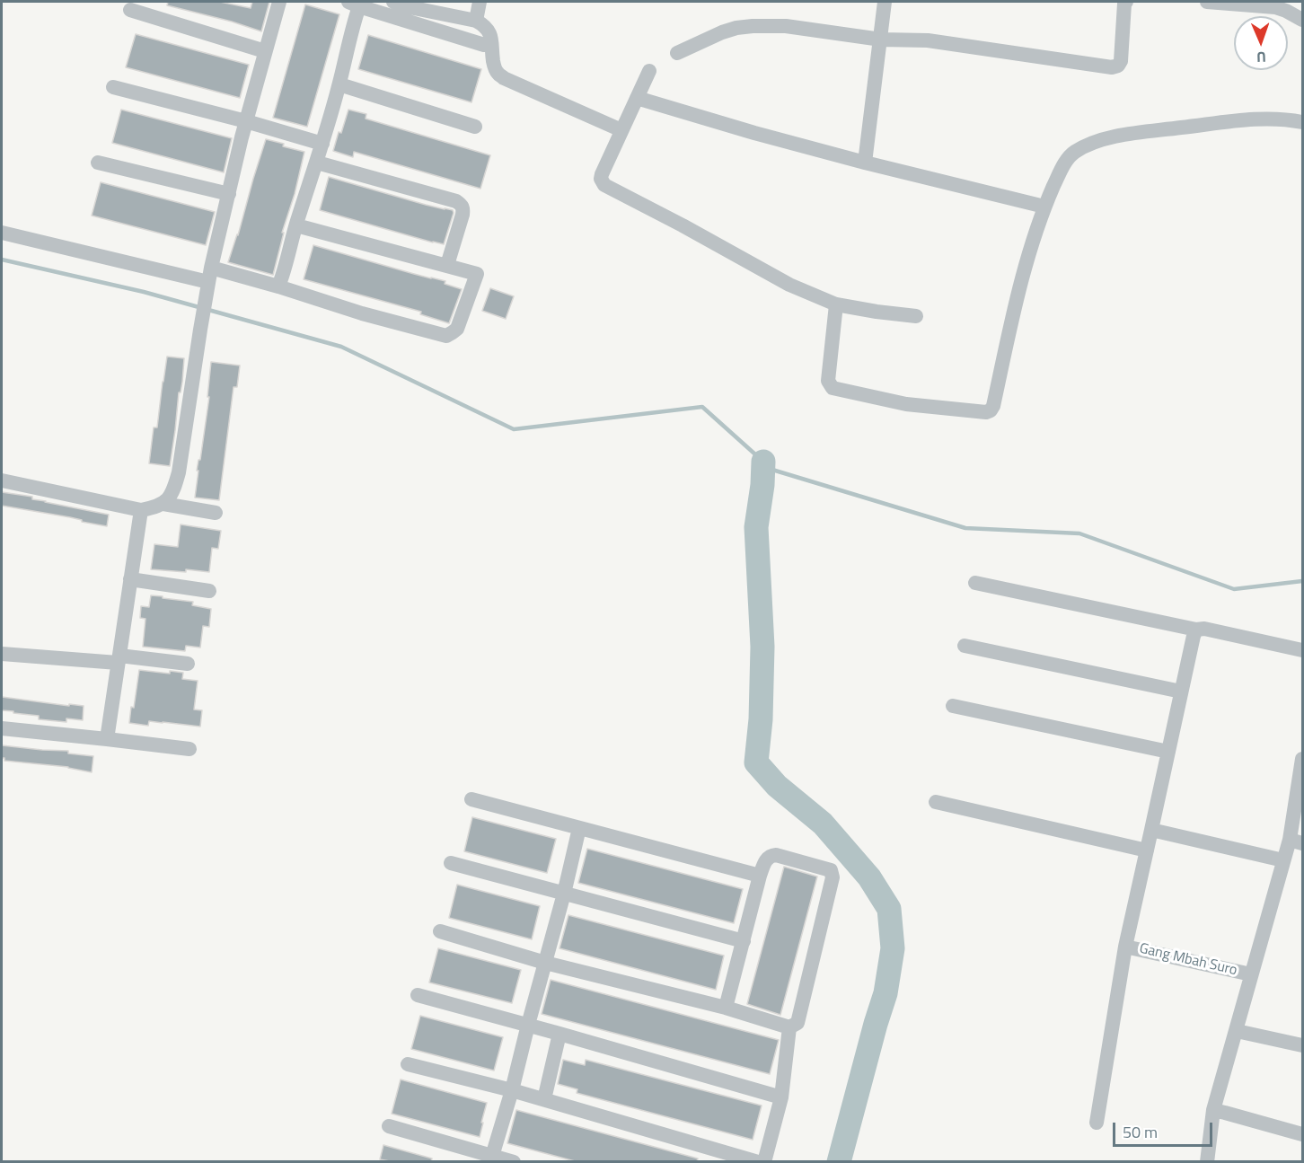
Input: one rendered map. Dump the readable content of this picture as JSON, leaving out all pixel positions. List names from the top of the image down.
{
  "streets": {
    "street": ["Gang Mbah Suro"]
  },
  "scale_bar": "50 m",
  "north": "bottom"
}
